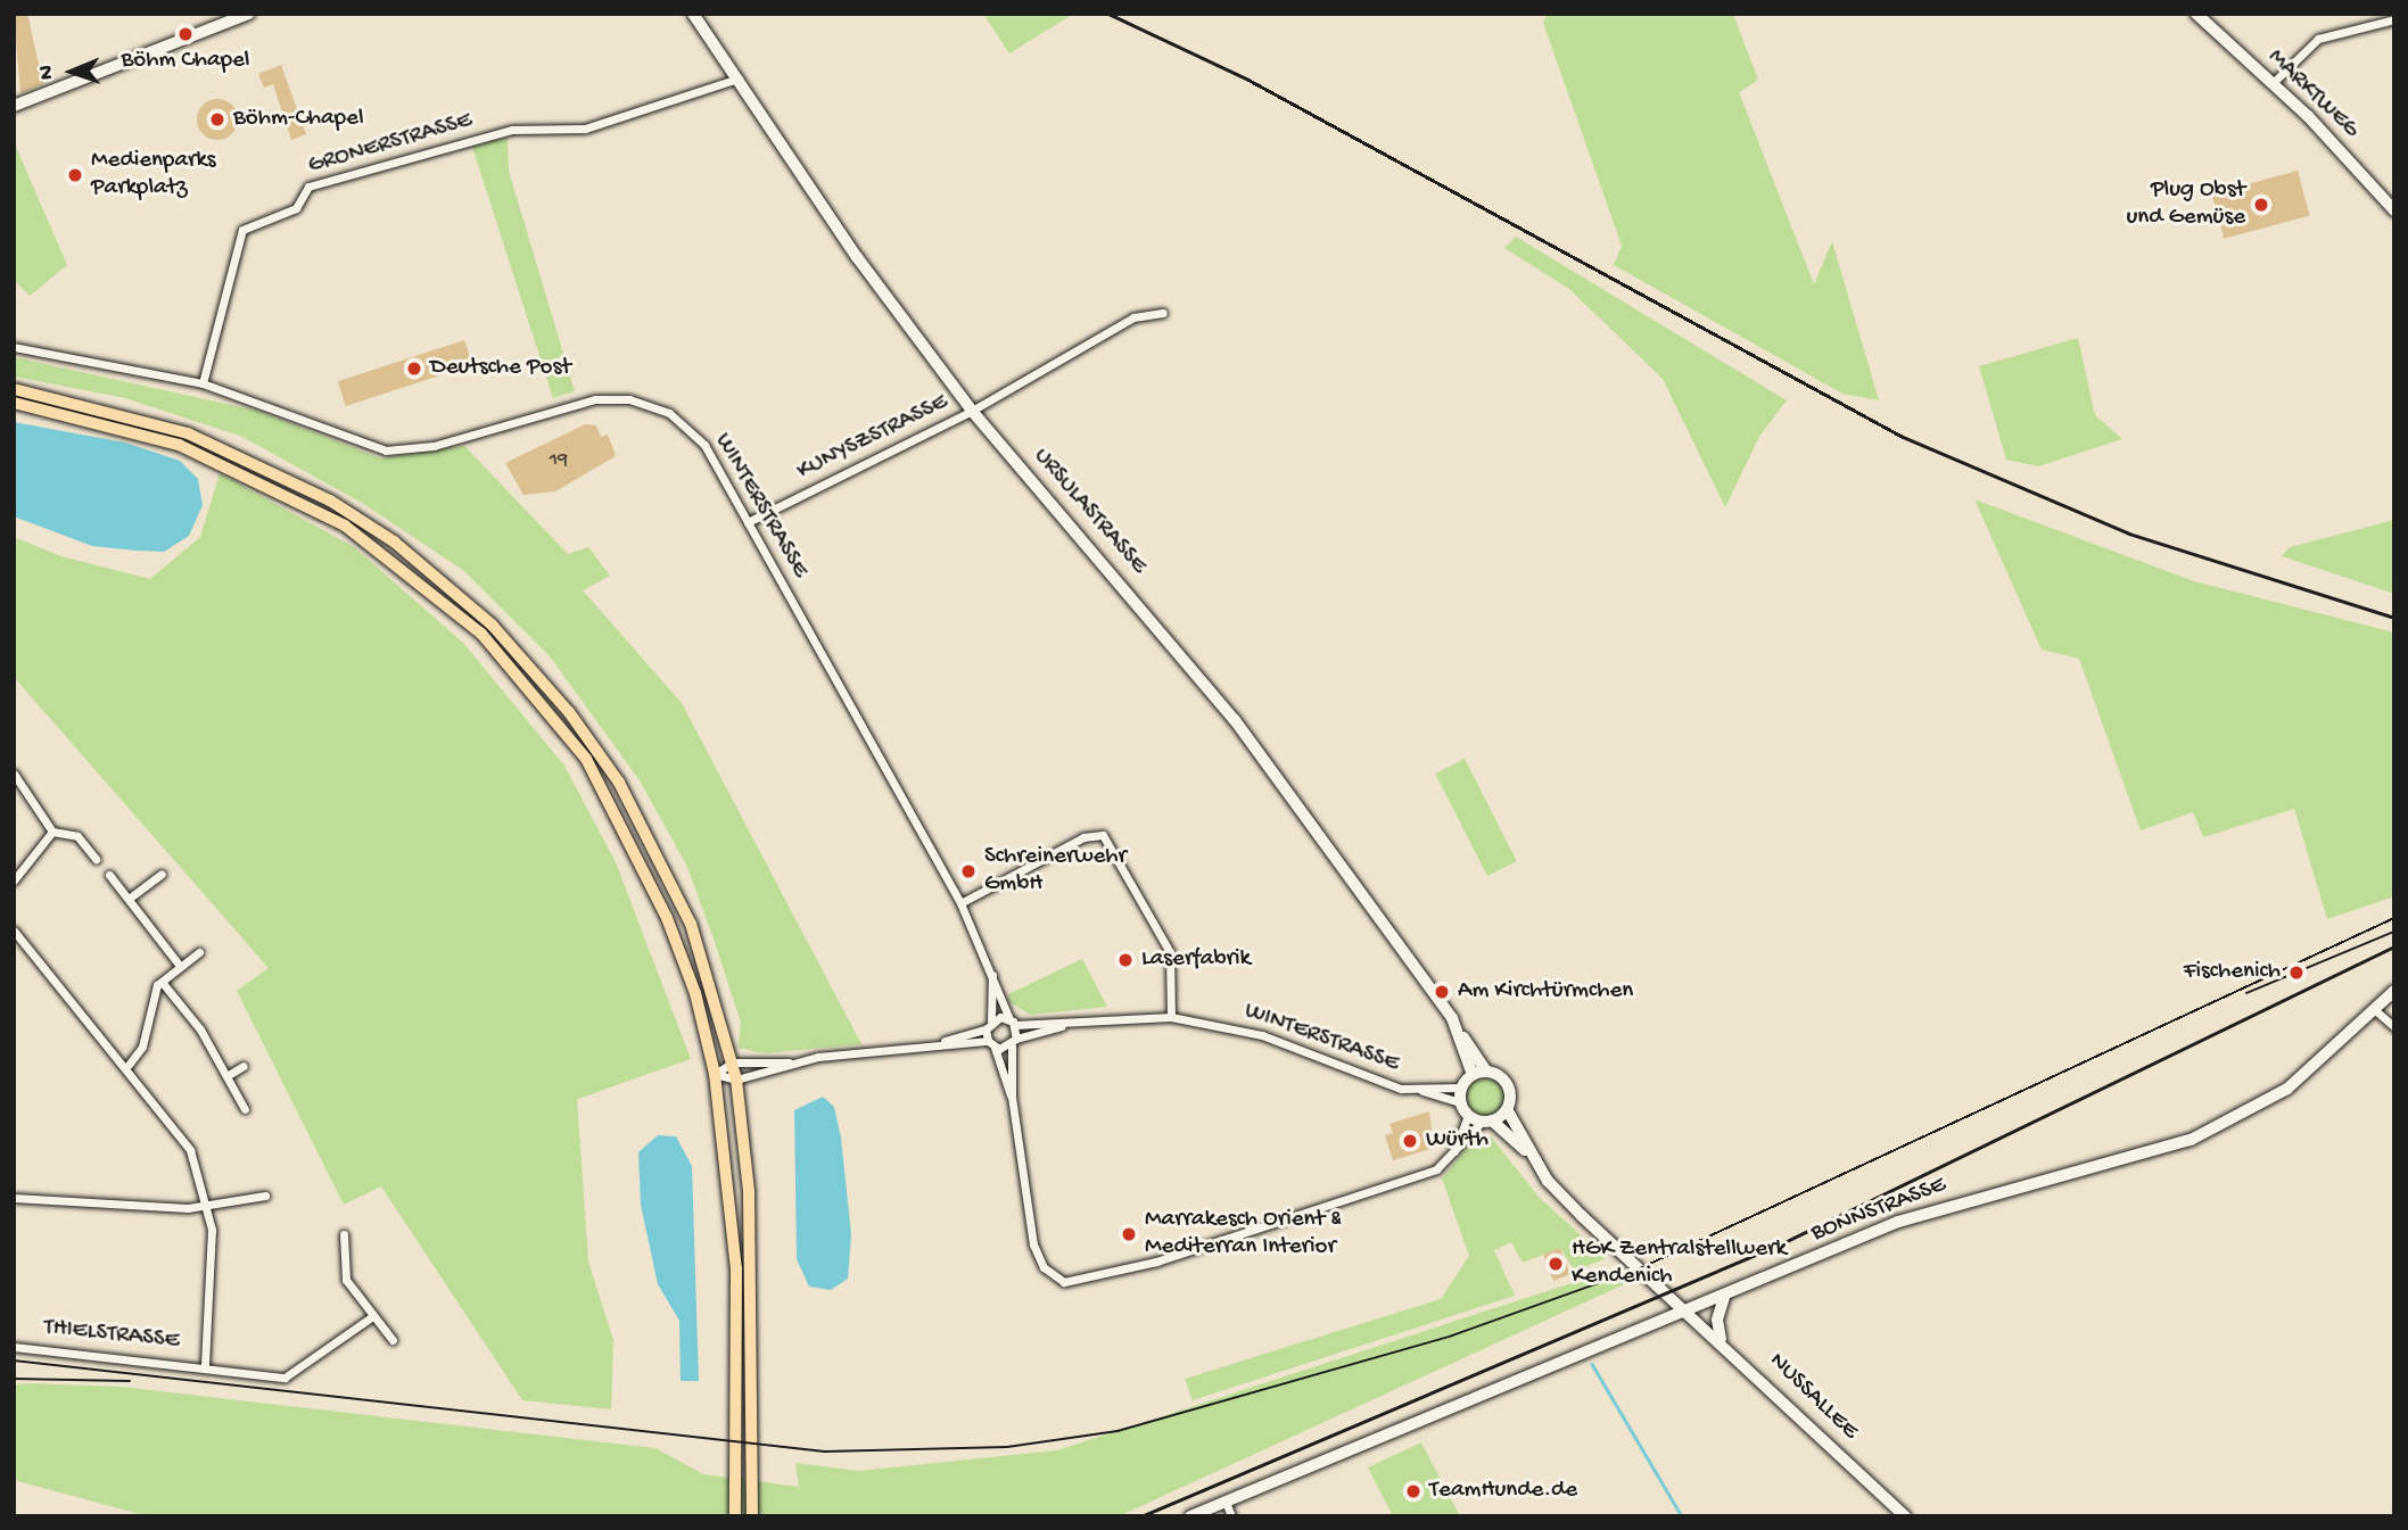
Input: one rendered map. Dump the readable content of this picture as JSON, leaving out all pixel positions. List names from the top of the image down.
{
  "streets": {
    "street": [
      "MARKTWEG",
      "GRONERSTRASSE",
      "KUNYSZSTRASSE",
      "WINTERSTRASSE",
      "URSULASTRASSE",
      "BONNSTRASSE",
      "THIELSTRASSE",
      "NUSSALLEE"
    ]
  },
  "crossings": [
    ["GRONERSTRASSE", "WINTERSTRASSE"],
    ["GRONERSTRASSE", "URSULASTRASSE"],
    ["KUNYSZSTRASSE", "WINTERSTRASSE"],
    ["KUNYSZSTRASSE", "URSULASTRASSE"],
    ["WINTERSTRASSE", "URSULASTRASSE"],
    ["URSULASTRASSE", "BONNSTRASSE"],
    ["URSULASTRASSE", "NUSSALLEE"],
    ["BONNSTRASSE", "NUSSALLEE"]
  ],
  "places": [
    "Böhm Chapel",
    "Böhm-Chapel",
    "Medienparks Parkplatz",
    "Plug Obst und Gemüse",
    "Deutsche Post",
    "Schreinerwehr GmbH",
    "Laserfabrik",
    "Fischenich",
    "Am Kirchtürmchen",
    "Würth",
    "Marrakesch Orient & Mediterran Interior",
    "HGK Zentralstellwerk Kendenich",
    "TeamHunde.de"
  ],
  "house_numbers": ["19"],
  "north": "left"
}
